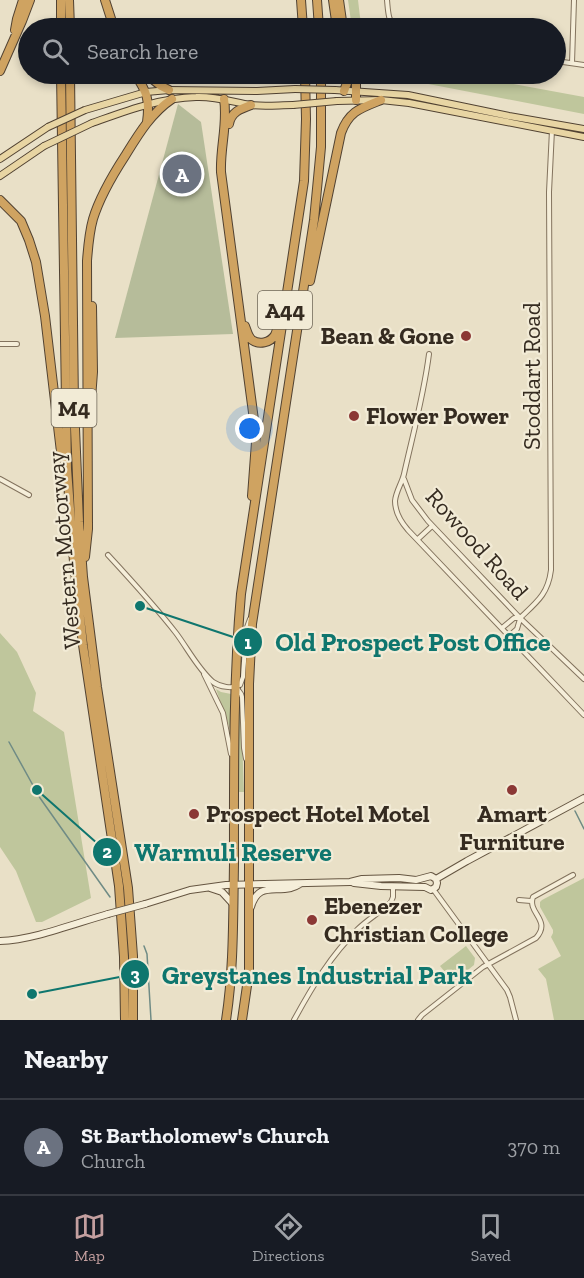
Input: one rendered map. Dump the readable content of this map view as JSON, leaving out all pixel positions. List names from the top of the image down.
{
  "streets": {
    "highway": ["A44", "M4", "Western Motorway"],
    "street": ["Stoddart Road", "Rowood Road"]
  },
  "crossings": [
    ["Stoddart Road", "Rowood Road"]
  ],
  "places": [
    "Bean & Gone",
    "Flower Power",
    "Old Prospect Post Office",
    "Warmuli Reserve",
    "Amart Furniture",
    "Prospect Hotel Motel",
    "Ebenezer Christian College",
    "Greystanes Industrial Park"
  ],
  "page": {
    "search": "Search here",
    "pins": "A",
    "heading": "Nearby",
    "list": [
      {
        "mark": "A",
        "name": "St Bartholomew's Church",
        "note": "Church",
        "value": "370 m"
      }
    ],
    "nav": ["Map", "Directions", "Saved"]
  }
}
